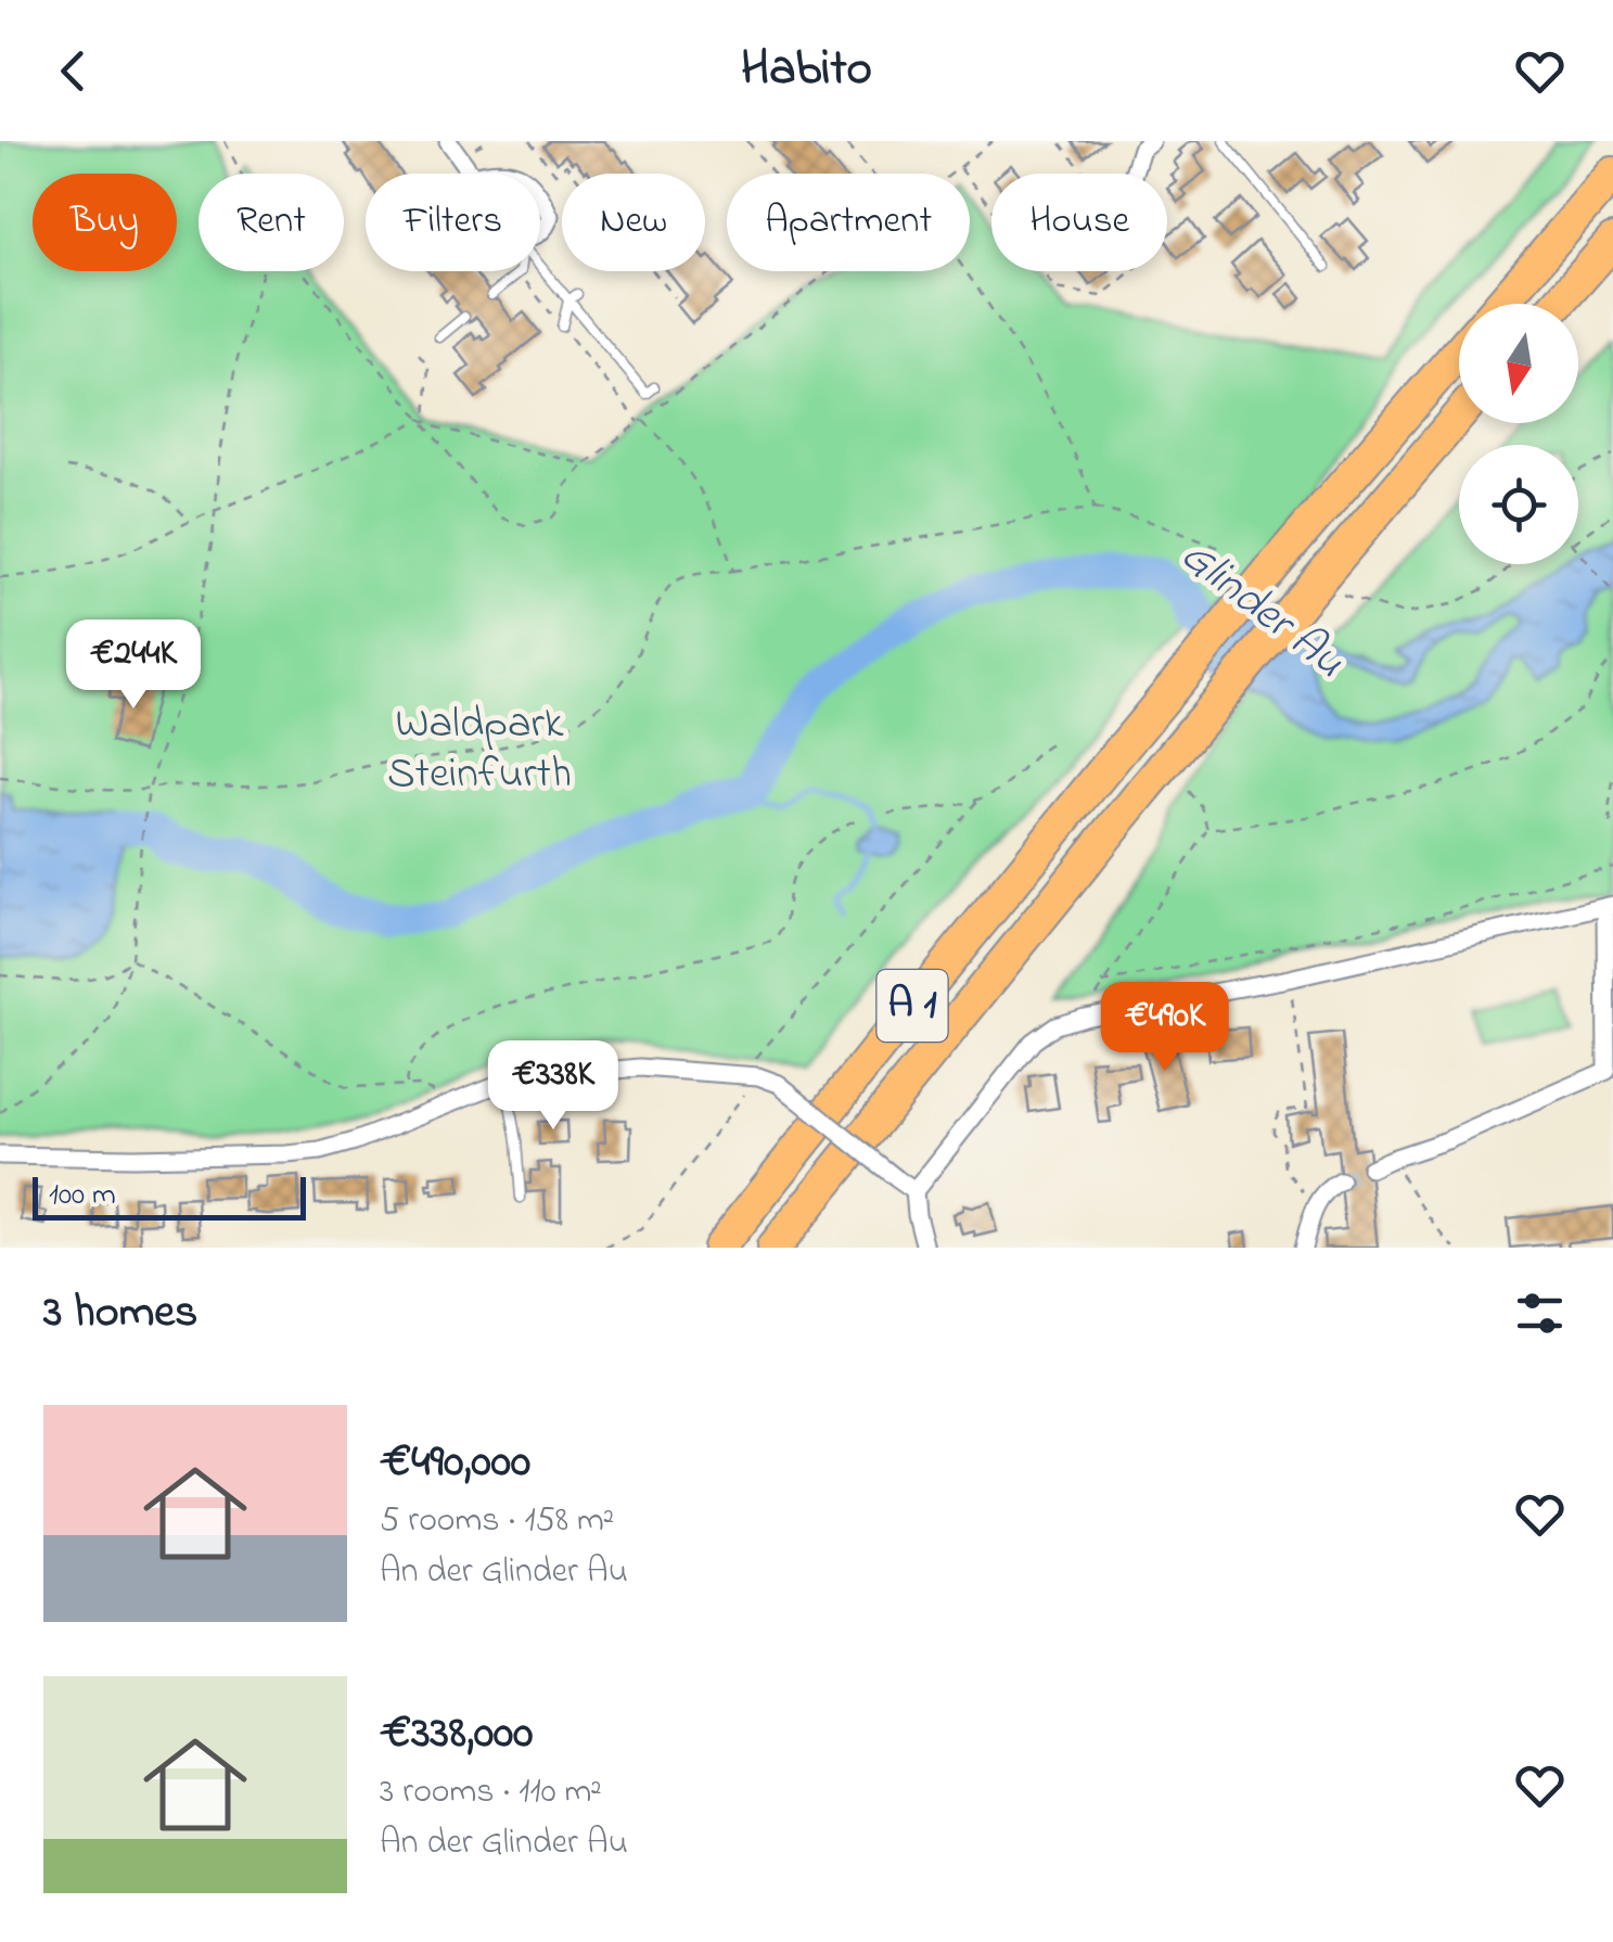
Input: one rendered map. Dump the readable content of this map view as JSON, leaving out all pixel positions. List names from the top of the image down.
{
  "streets": {
    "highway": ["A 1"]
  },
  "water": ["Glinder Au"],
  "parks": ["Waldpark Steinfurth"],
  "scale_bar": "100 m",
  "north": "bottom",
  "page": {
    "header": "Habito",
    "chip": [
      "Buy",
      "Rent",
      "Filters",
      "New",
      "Apartment",
      "House"
    ],
    "price": ["€244K", "€490K", "€338K"],
    "scale": "100 m",
    "heading": "3 homes",
    "list": [
      {
        "name": "€490,000",
        "note": "5 rooms · 158 m² · An der Glinder Au"
      },
      {
        "name": "€338,000",
        "note": "3 rooms · 110 m² · An der Glinder Au"
      }
    ]
  }
}
